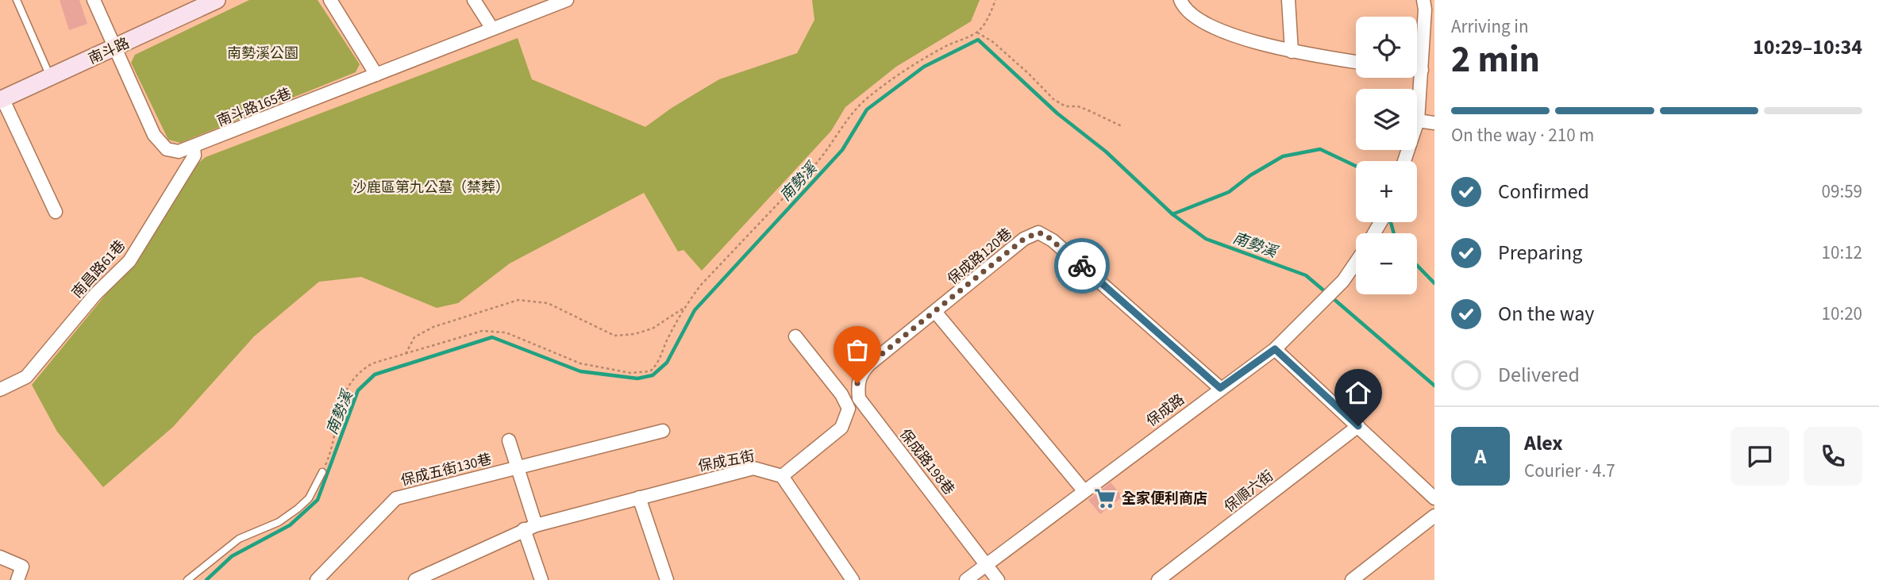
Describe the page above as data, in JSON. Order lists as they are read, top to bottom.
{
  "streets": {
    "street": [
      "南斗路",
      "南斗路165巷",
      "保成路120巷",
      "南昌路61巷",
      "保成路",
      "保成五街",
      "保成路198巷",
      "保成五街130巷",
      "保順六街"
    ]
  },
  "crossings": [
    ["南斗路", "南斗路165巷"],
    ["南斗路165巷", "南昌路61巷"],
    ["保成路120巷", "保成路"],
    ["保成路120巷", "保成路198巷"],
    ["保成路", "保成路198巷"]
  ],
  "water": ["南勢溪"],
  "parks": ["南勢溪公園", "沙鹿區第九公墓（禁葬）"],
  "places": {
    "supermarket": ["全家便利商店"]
  },
  "page": {
    "heading": ["2 min", "Arriving in", "10:29–10:34"],
    "panel": ["Alex", "Courier · 4.7"],
    "map_buttons": ["+", "−"],
    "bar": "On the way · 210 m",
    "list": [
      ["Confirmed", "09:59"],
      ["Preparing", "10:12"],
      ["On the way", "10:20"],
      "Delivered"
    ],
    "round": "A"
  }
}
